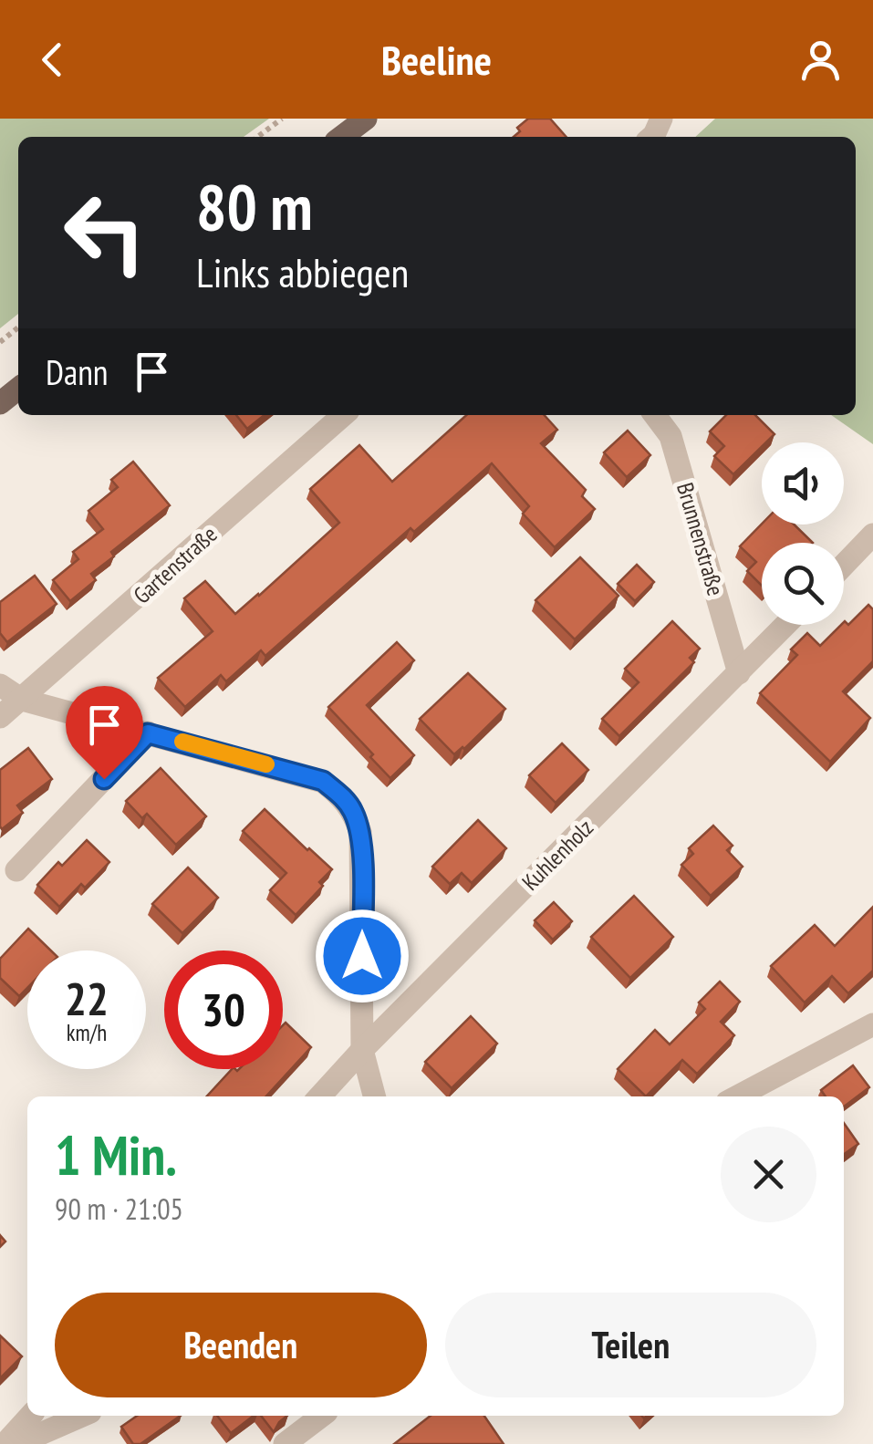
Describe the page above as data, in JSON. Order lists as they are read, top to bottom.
{
  "streets": {
    "street": ["Brunnenstraße", "Gartenstraße", "Kuhlenholz"]
  },
  "crossings": [
    ["Brunnenstraße", "Kuhlenholz"]
  ],
  "page": {
    "header": "Beeline",
    "turn": ["80 m", "Links abbiegen"],
    "then": "Dann",
    "speed": "22 km/h",
    "limit": "30",
    "heading": ["1 Min.", "90 m · 21:05"],
    "buttons": ["Beenden", "Teilen"]
  }
}
